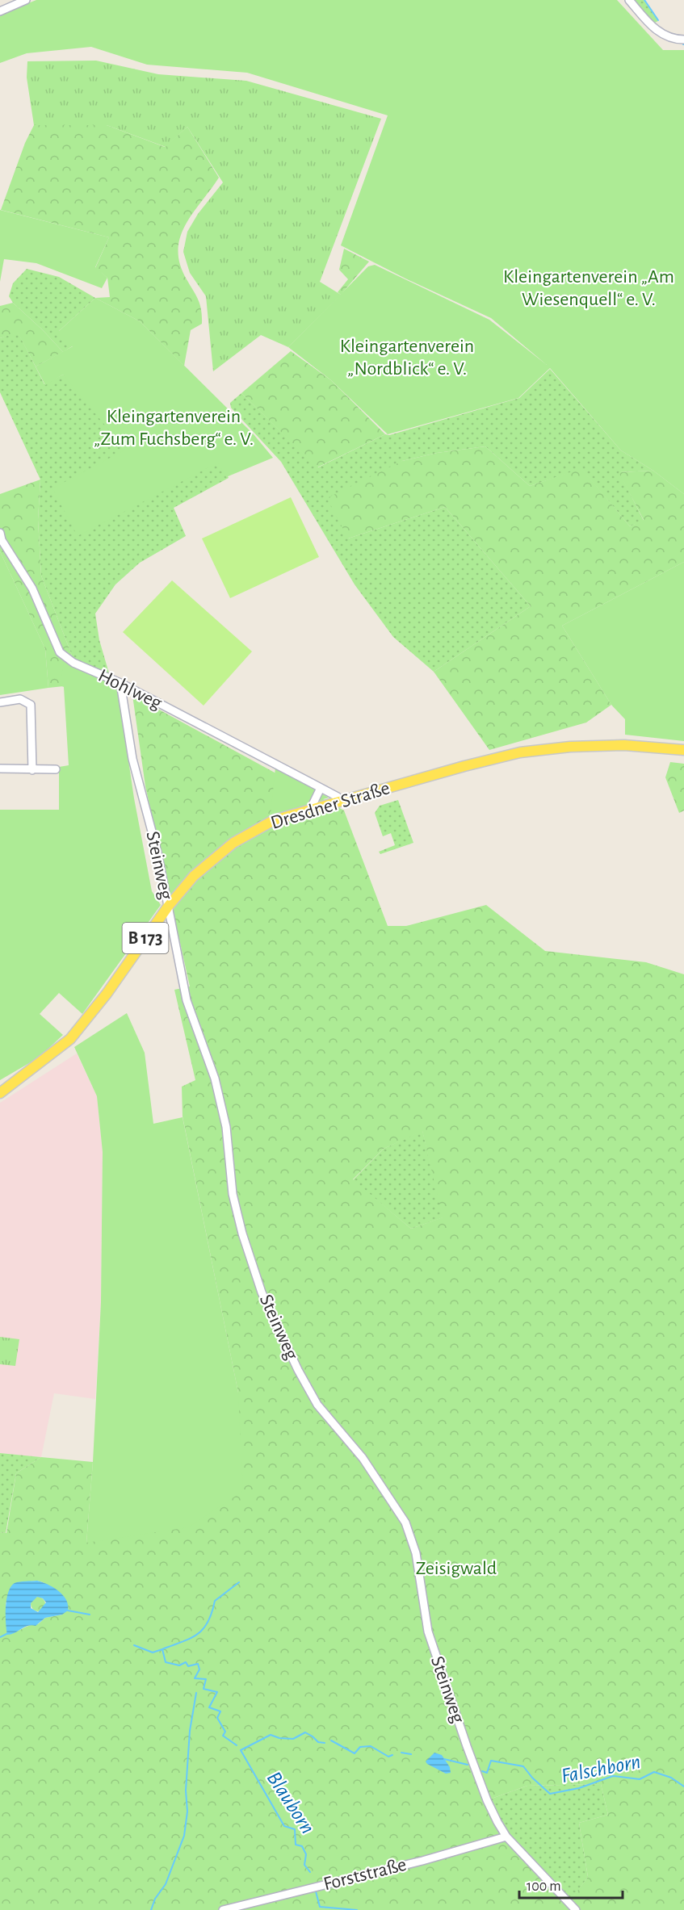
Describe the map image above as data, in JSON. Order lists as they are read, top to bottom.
{
  "streets": {
    "main road": ["Dresdner Straße", "B 173"],
    "street": ["Hohlweg", "Steinweg", "Forststraße"]
  },
  "crossings": [
    ["Hohlweg", "Dresdner Straße"],
    ["Hohlweg", "Steinweg"],
    ["Dresdner Straße", "Steinweg"],
    ["Steinweg", "Forststraße"]
  ],
  "water": ["Falschborn", "Blauborn"],
  "parks": [
    "Kleingartenverein „Am Wiesenquell“ e. V.",
    "Kleingartenverein „Nordblick“ e. V.",
    "Kleingartenverein „Zum Fuchsberg“ e. V.",
    "Zeisigwald"
  ],
  "scale_bar": "100 m"
}
